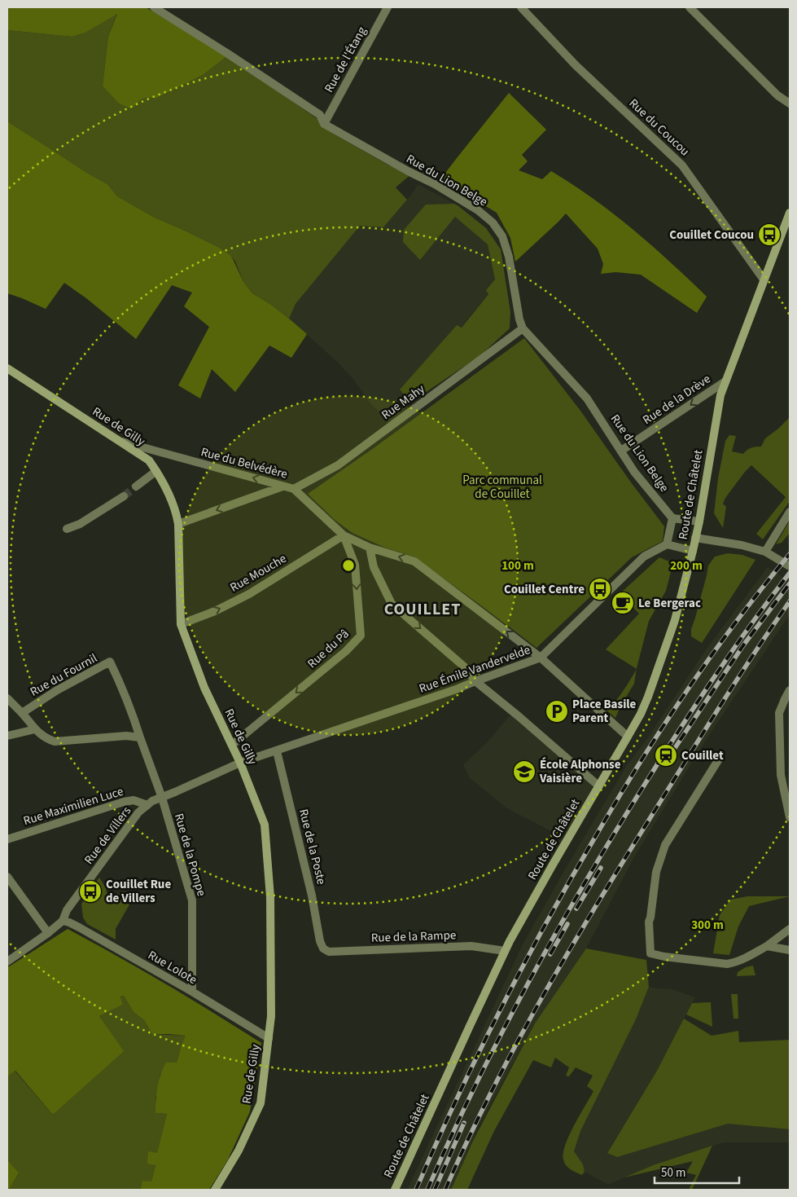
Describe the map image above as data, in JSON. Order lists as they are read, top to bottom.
{
  "streets": {
    "main road": ["Rue de Gilly", "Route de Châtelet"],
    "street": [
      "Rue de l'Étang",
      "Rue du Coucou",
      "Rue du Lion Belge",
      "Rue de la Drève",
      "Rue Mahy",
      "Rue du Belvédère",
      "Rue Mouche",
      "Rue du Pâ",
      "Rue Émile Vandervelde",
      "Rue du Fournil",
      "Rue Maximilien Luce",
      "Rue de Villers",
      "Rue de la Poste",
      "Rue de la Pompe",
      "Rue de la Rampe",
      "Rue Lolote"
    ]
  },
  "crossings": [
    ["Rue de l'Étang", "Rue du Lion Belge"],
    ["Rue du Coucou", "Route de Châtelet"],
    ["Rue du Lion Belge", "Rue de la Drève"],
    ["Rue du Lion Belge", "Rue Mahy"],
    ["Rue de la Drève", "Route de Châtelet"],
    ["Rue Mahy", "Rue du Belvédère"],
    ["Rue de Gilly", "Rue du Belvédère"],
    ["Rue de Gilly", "Rue Mouche"],
    ["Rue de Gilly", "Rue du Pâ"],
    ["Rue de Gilly", "Rue de Villers"],
    ["Rue de Gilly", "Rue Lolote"],
    ["Rue du Belvédère", "Rue Mouche"],
    ["Rue du Belvédère", "Rue du Pâ"],
    ["Rue du Belvédère", "Rue Émile Vandervelde"],
    ["Route de Châtelet", "Rue de la Rampe"],
    ["Rue Mouche", "Rue du Pâ"],
    ["Rue Émile Vandervelde", "Rue de Villers"],
    ["Rue Émile Vandervelde", "Rue de la Poste"],
    ["Rue du Fournil", "Rue de la Pompe"],
    ["Rue Maximilien Luce", "Rue de Villers"],
    ["Rue de Villers", "Rue de la Poste"],
    ["Rue de Villers", "Rue de la Pompe"],
    ["Rue de Villers", "Rue Lolote"],
    ["Rue de la Poste", "Rue de la Rampe"],
    ["Rue de la Pompe", "Rue Lolote"]
  ],
  "one_way": [
    "Rue de la Drève",
    "Rue du Belvédère",
    "Rue Mouche",
    "Rue du Pâ"
  ],
  "districts": ["COUILLET"],
  "parks": ["Parc communal de Couillet"],
  "places": {
    "bus stop": ["Couillet Coucou", "Couillet Centre", "Couillet Rue de Villers"],
    "cafe": ["Le Bergerac"],
    "parking": ["Place Basile Parent"],
    "station": ["Couillet"],
    "school or university": ["École Alphonse Vaisière"]
  },
  "scale_bar": "50 m",
  "rings": ["100 m", "200 m", "300 m"]
}
